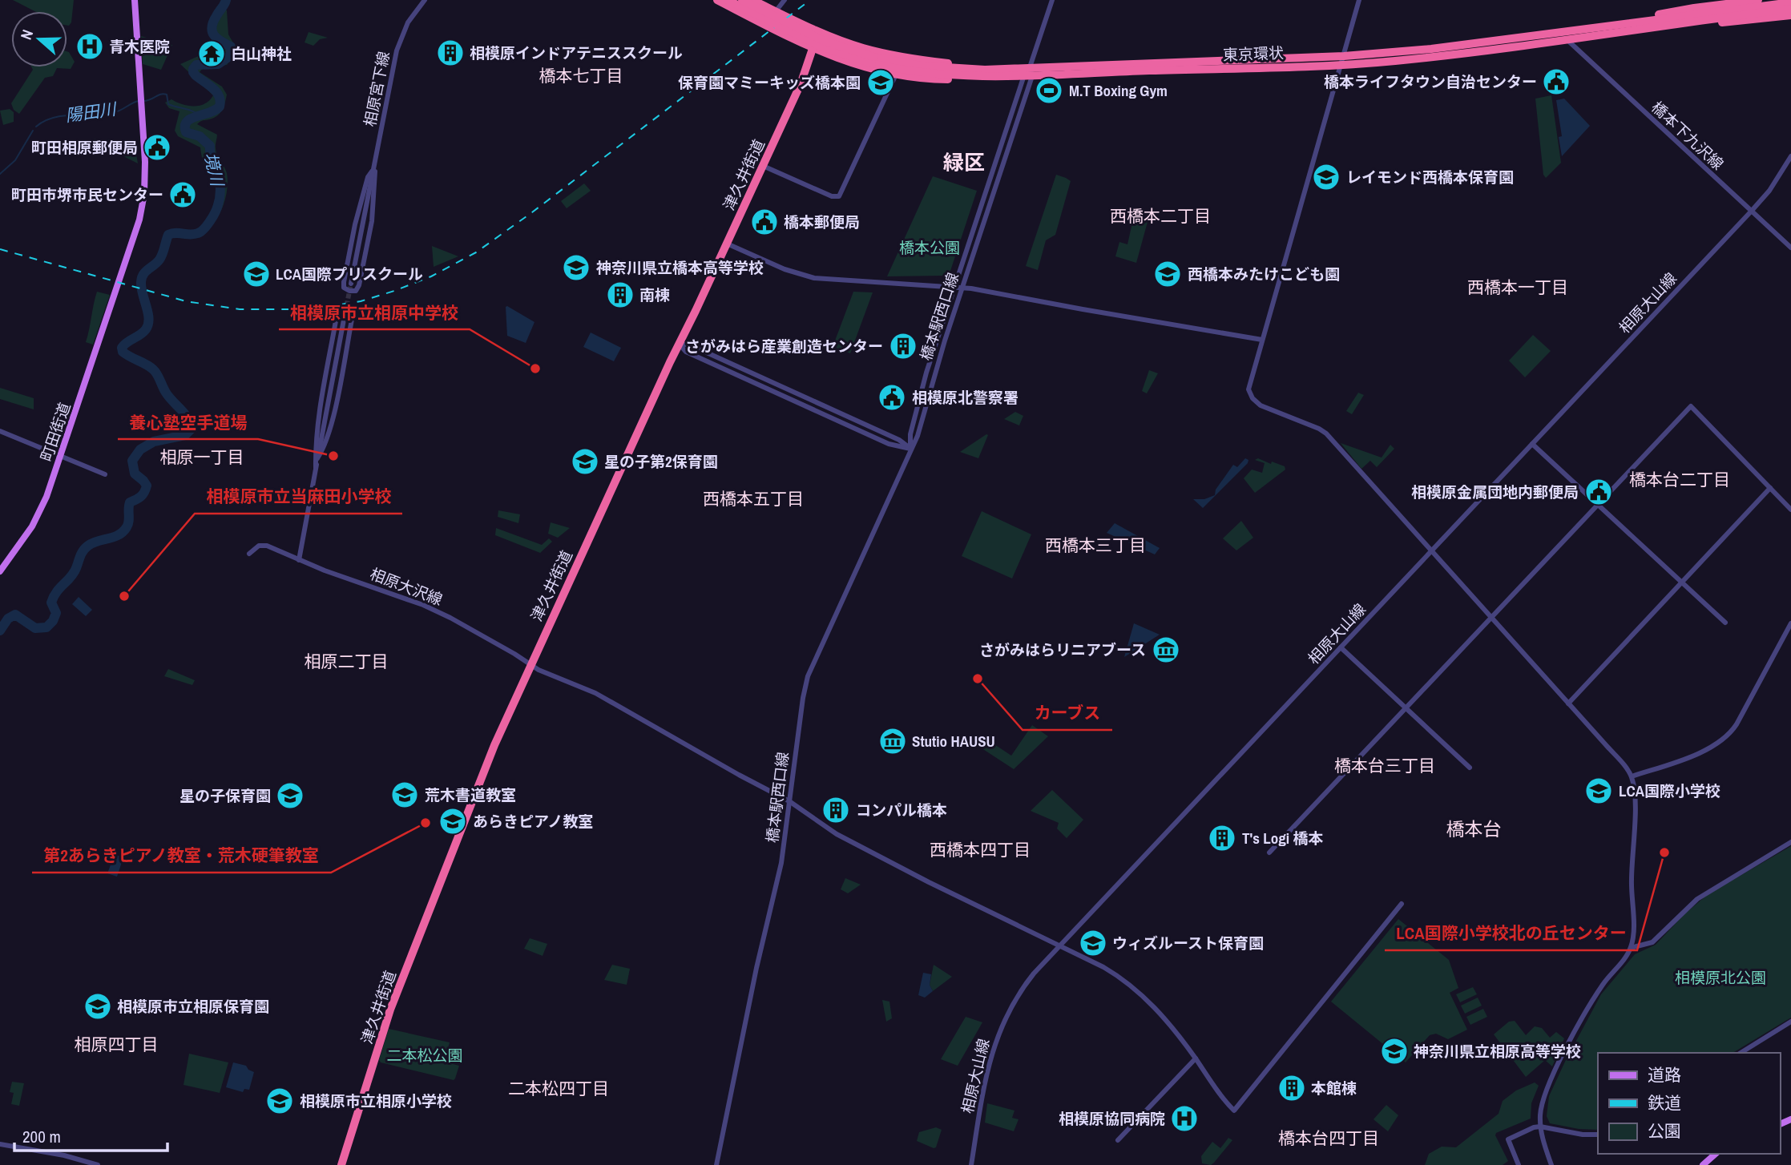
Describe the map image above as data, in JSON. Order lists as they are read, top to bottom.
{
  "streets": {
    "highway": ["東京環状", "津久井街道"],
    "main road": ["町田街道"],
    "street": [
      "相原宮下線",
      "橋本下九沢線",
      "相原大山線",
      "橋本駅西口線",
      "相原大沢線"
    ]
  },
  "crossings": [
    ["東京環状", "橋本下九沢線"],
    ["東京環状", "橋本駅西口線"],
    ["橋本下九沢線", "相原大山線"],
    ["津久井街道", "相原大沢線"],
    ["相原大山線", "相原大沢線"],
    ["橋本駅西口線", "相原大沢線"]
  ],
  "districts": [
    "橋本七丁目",
    "緑区",
    "西橋本二丁目",
    "西橋本一丁目",
    "相原一丁目",
    "橋本台二丁目",
    "西橋本五丁目",
    "西橋本三丁目",
    "相原二丁目",
    "橋本台三丁目",
    "橋本台",
    "西橋本四丁目",
    "相原四丁目",
    "二本松四丁目",
    "橋本台四丁目"
  ],
  "water": ["陽田川", "境川"],
  "parks": ["橋本公園", "相模原北公園", "二本松公園"],
  "places": {
    "hospital": ["青木医院", "相模原協同病院"],
    "building": [
      "相模原インドアテニススクール",
      "南棟",
      "さがみはら産業創造センター",
      "コンパル橋本",
      "T's Logi 橋本",
      "本館棟"
    ],
    "temple": ["白山神社"],
    "public building": [
      "橋本ライフタウン自治センター",
      "町田相原郵便局",
      "町田市堺市民センター",
      "橋本郵便局",
      "相模原北警察署",
      "相模原金属団地内郵便局"
    ],
    "school or university": [
      "保育園マミーキッズ橋本園",
      "レイモンド西橋本保育園",
      "神奈川県立橋本高等学校",
      "LCA国際プリスクール",
      "西橋本みたけこども園",
      "星の子第2保育園",
      "LCA国際小学校",
      "荒木書道教室",
      "星の子保育園",
      "あらきピアノ教室",
      "ウィズルースト保育園",
      "相模原市立相原保育園",
      "神奈川県立相原高等学校",
      "相模原市立相原小学校"
    ],
    "sports": ["M.T Boxing Gym"],
    "other": [
      "相模原市立相原中学校",
      "養心塾空手道場",
      "相模原市立当麻田小学校",
      "カーブス",
      "第2あらきピアノ教室・荒木硬筆教室",
      "LCA国際小学校北の丘センター"
    ],
    "museum": ["さがみはらリニアブース", "Stutio HAUSU"]
  },
  "legend": ["道路", "鉄道", "公園"],
  "scale_bar": "200 m",
  "north": "left"
}
